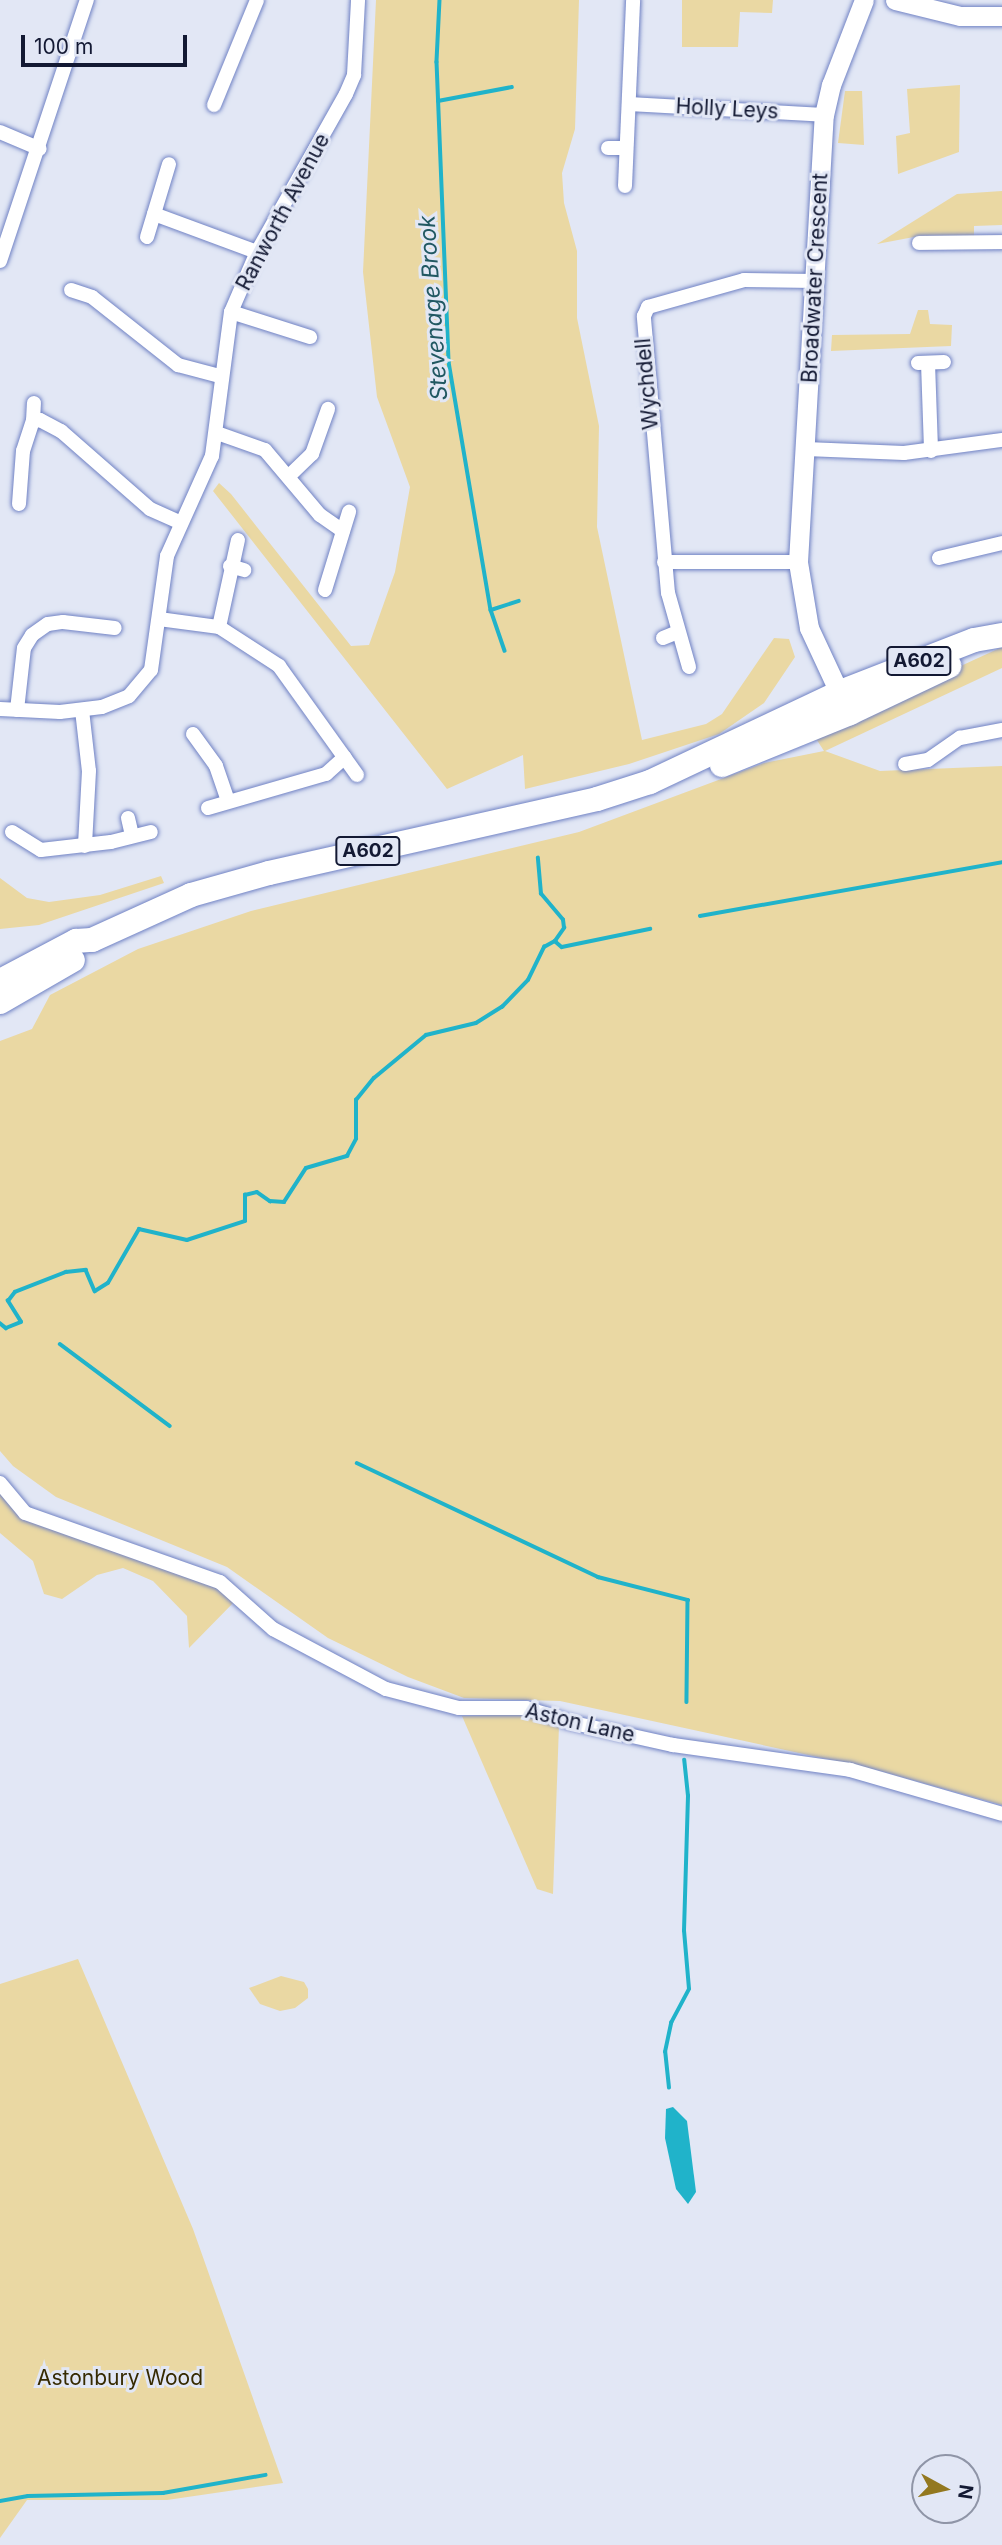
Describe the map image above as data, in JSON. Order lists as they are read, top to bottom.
{
  "streets": {
    "highway": ["A602"],
    "street": [
      "Holly Leys",
      "Ranworth Avenue",
      "Broadwater Crescent",
      "Wychdell",
      "Aston Lane"
    ]
  },
  "crossings": [
    ["Holly Leys", "Broadwater Crescent"],
    ["Broadwater Crescent", "Wychdell"],
    ["Broadwater Crescent", "A602"]
  ],
  "water": ["Stevenage Brook"],
  "parks": ["Astonbury Wood"],
  "scale_bar": "100 m",
  "north": "right"
}
